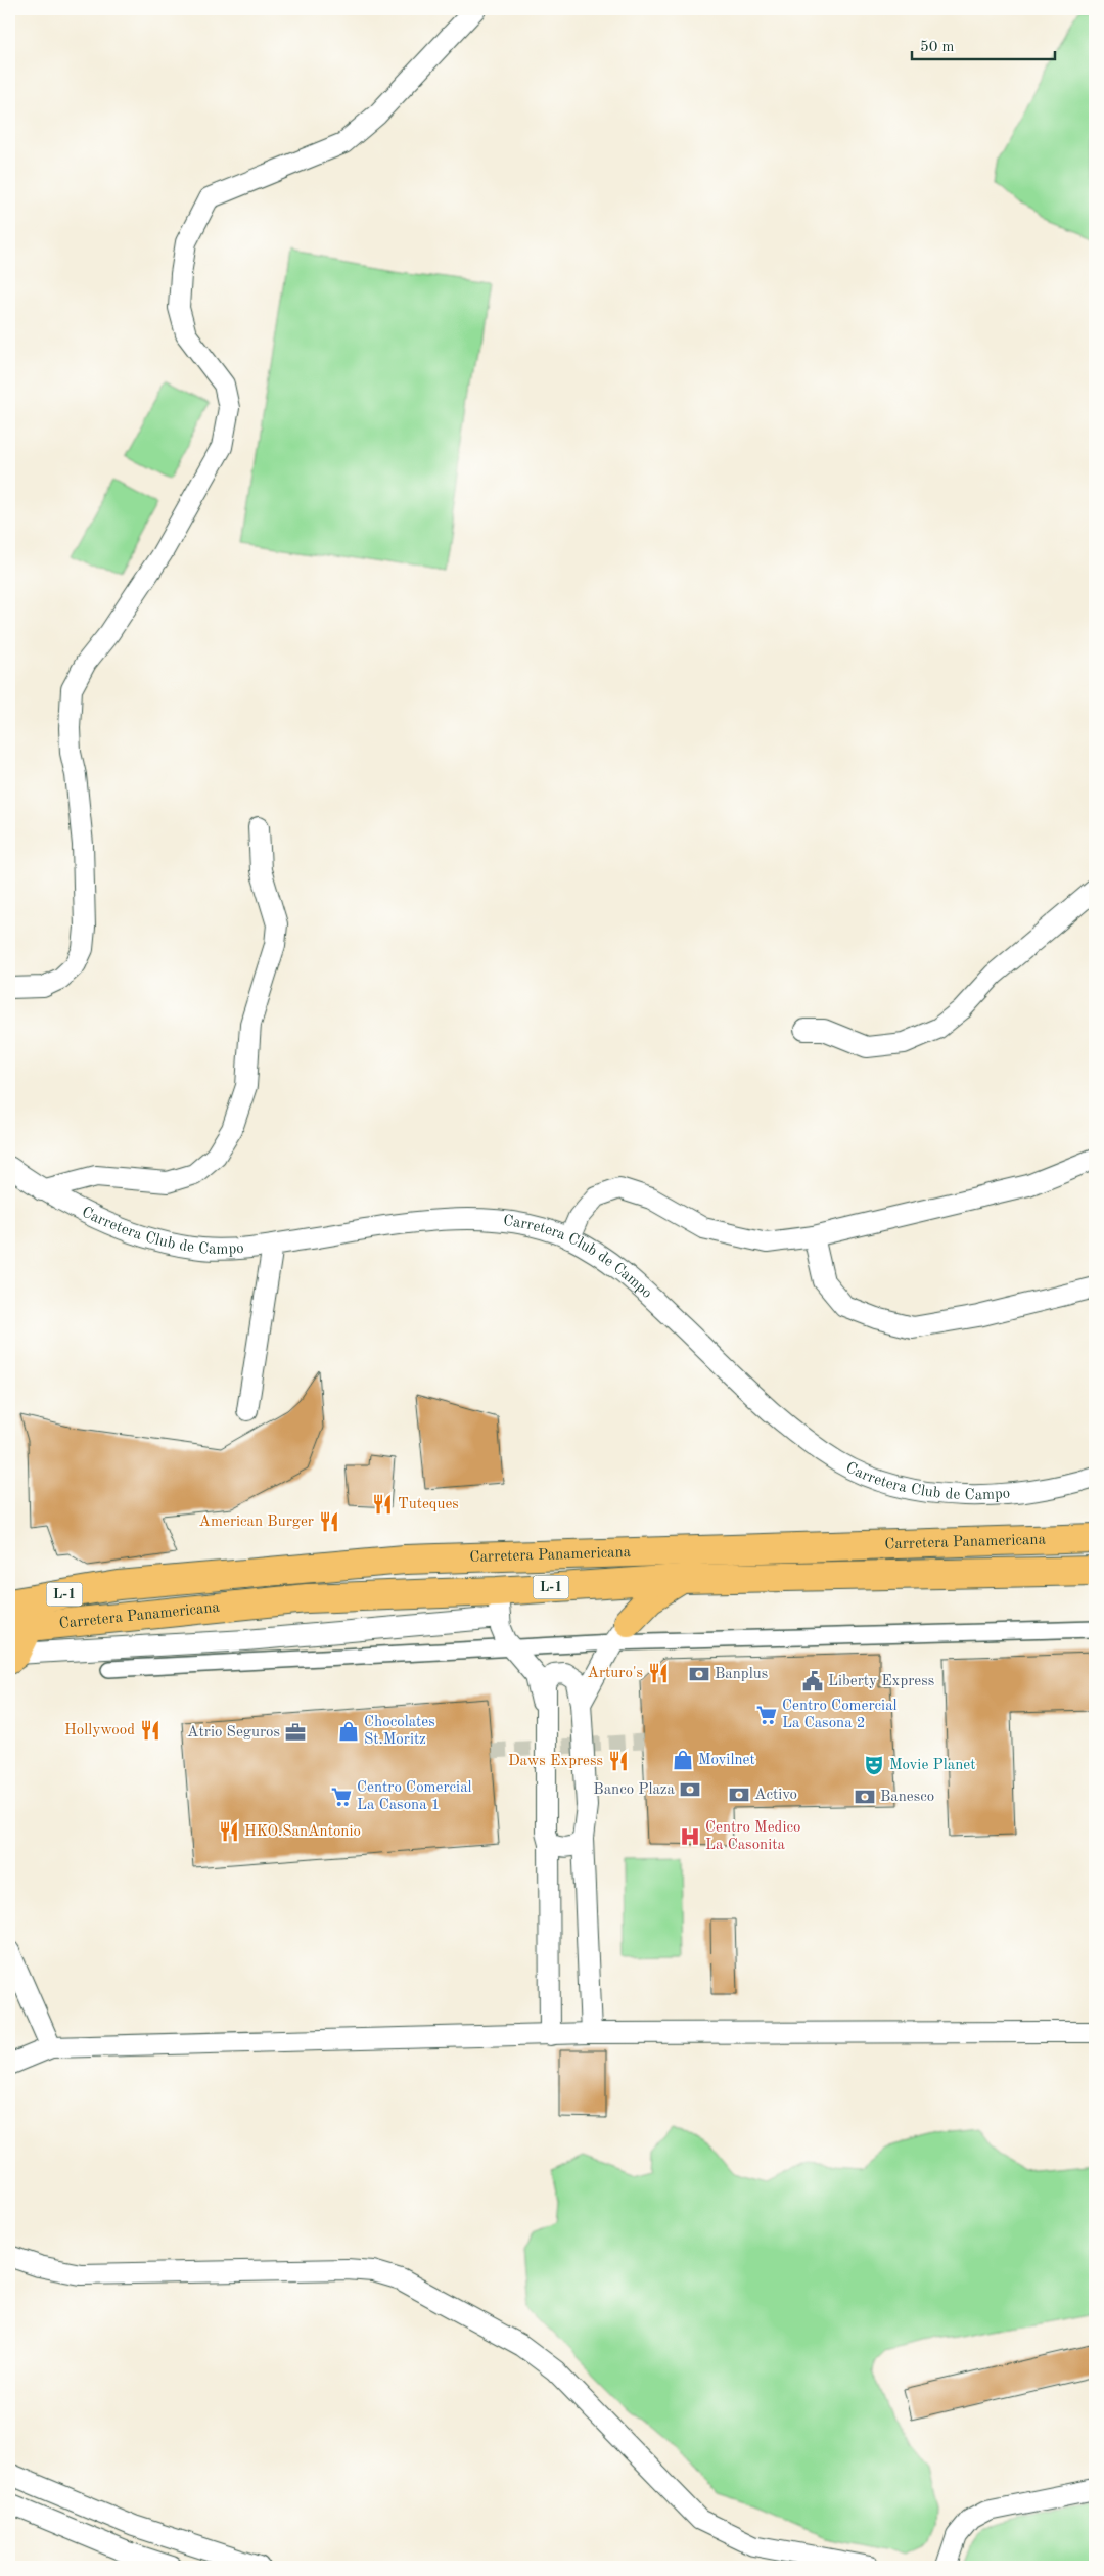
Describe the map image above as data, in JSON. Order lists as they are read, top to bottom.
{
  "streets": {
    "main road": ["Carretera Panamericana", "L-1"],
    "street": ["Carretera Club de Campo"]
  },
  "places": {
    "restaurant": [
      "Tuteques",
      "American Burger",
      "Arturo's",
      "Hollywood",
      "Daws Express",
      "HKO.SanAntonio"
    ],
    "bank": [
      "Banplus",
      "Banco Plaza",
      "Activo",
      "Banesco"
    ],
    "public building": ["Liberty Express"],
    "supermarket": ["Centro Comercial La Casona 2", "Centro Comercial La Casona 1"],
    "shop": ["Chocolates St.Moritz", "Movilnet"],
    "office": ["Atrio Seguros"],
    "theatre": ["Movie Planet"],
    "hospital": ["Centro Medico La Casonita"]
  },
  "scale_bar": "50 m"
}
